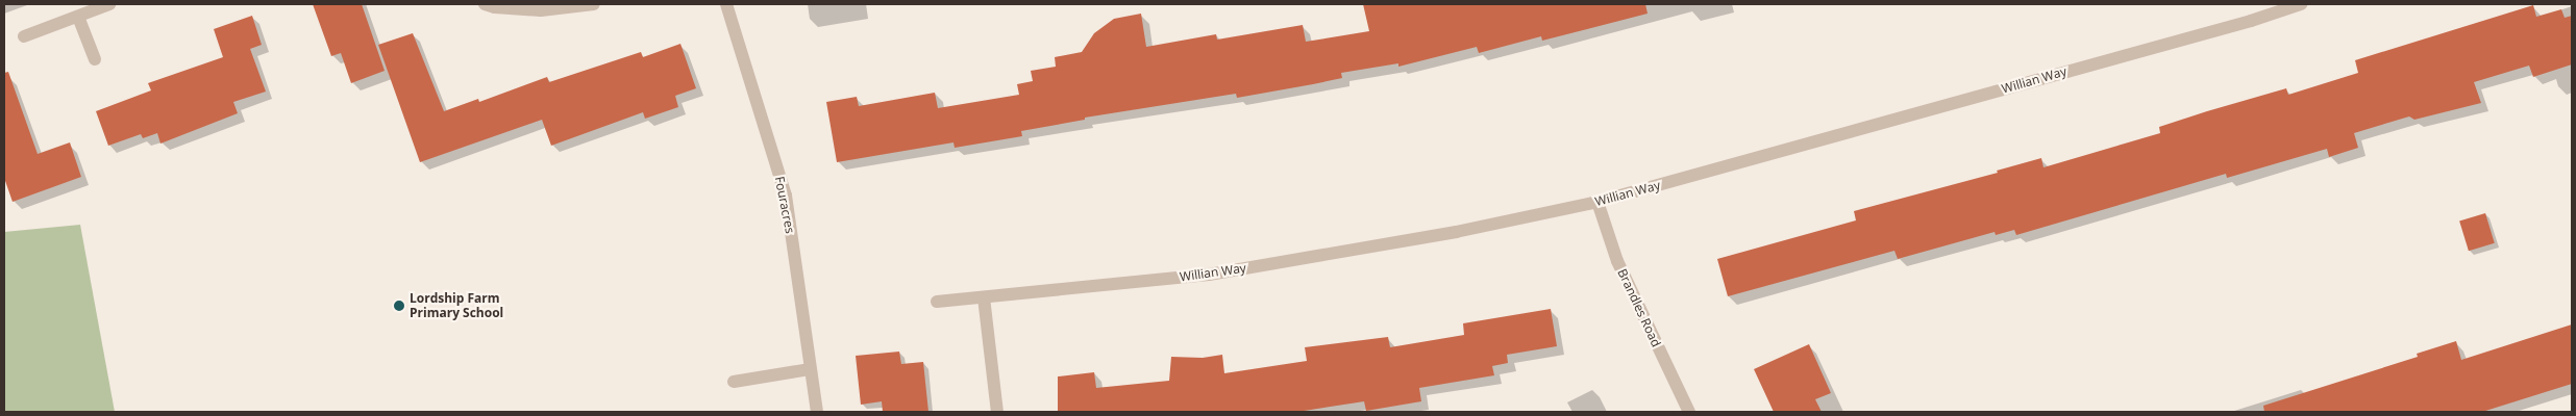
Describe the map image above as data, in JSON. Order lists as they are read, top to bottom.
{
  "streets": {
    "street": ["Willian Way", "Fouracres", "Brandles Road"]
  },
  "crossings": [
    ["Willian Way", "Brandles Road"]
  ],
  "places": ["Lordship Farm Primary School"]
}
